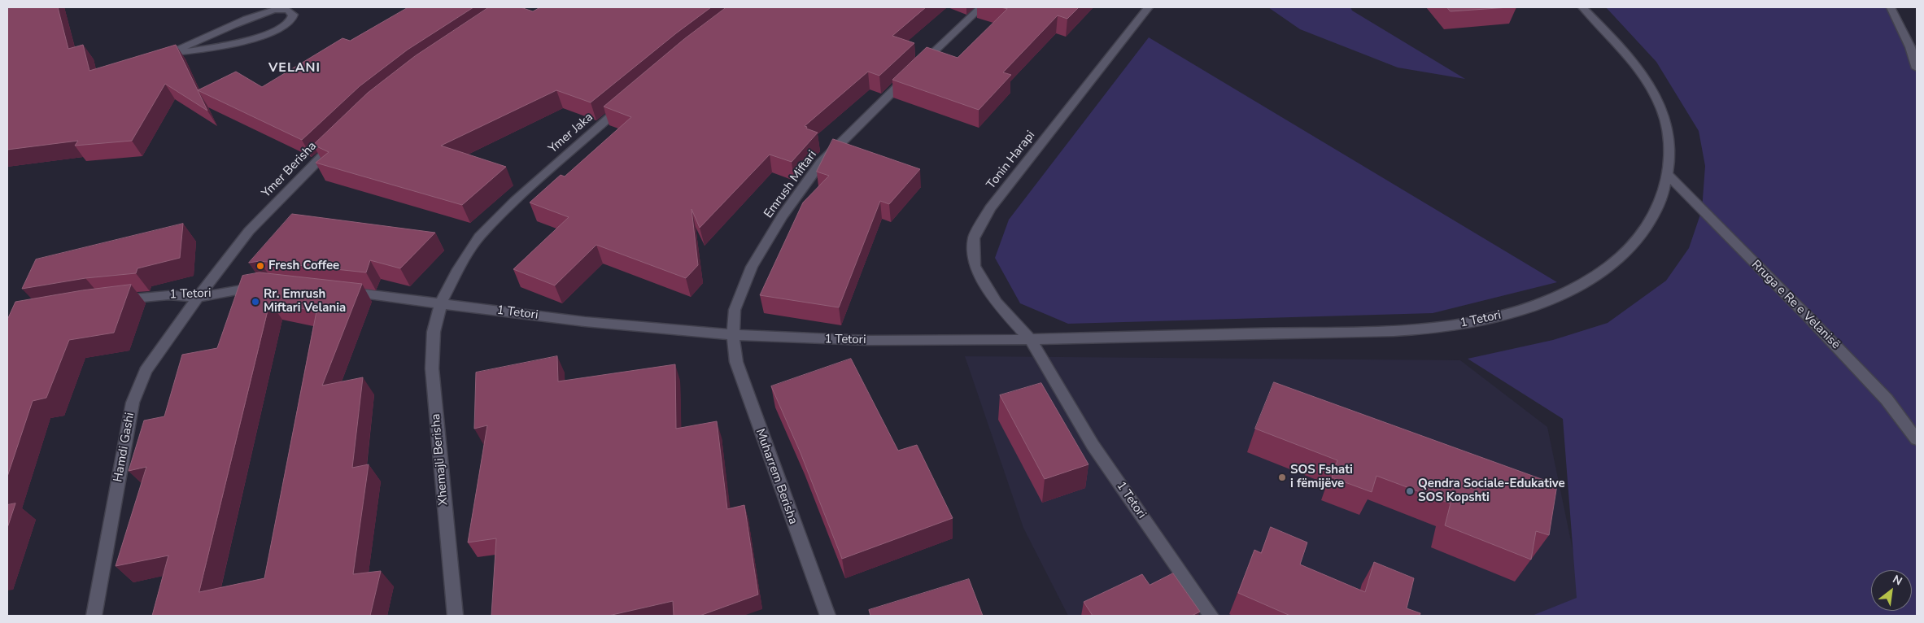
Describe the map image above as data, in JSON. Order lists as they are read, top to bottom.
{
  "streets": {
    "street": [
      "Ymer Jaka",
      "Tonin Harapi",
      "Ymer Berisha",
      "Emrush Miftari",
      "1 Tetori",
      "Rruga e Re e Velanisë",
      "Hamdi Gashi",
      "Xhemajli Berisha",
      "Muharrem Berisha"
    ]
  },
  "crossings": [
    ["Ymer Jaka", "1 Tetori"],
    ["Ymer Jaka", "Xhemajli Berisha"],
    ["Tonin Harapi", "1 Tetori"],
    ["Ymer Berisha", "1 Tetori"],
    ["Ymer Berisha", "Hamdi Gashi"],
    ["Emrush Miftari", "1 Tetori"],
    ["Emrush Miftari", "Muharrem Berisha"],
    ["1 Tetori", "Rruga e Re e Velanisë"],
    ["1 Tetori", "Hamdi Gashi"],
    ["1 Tetori", "Xhemajli Berisha"],
    ["1 Tetori", "Muharrem Berisha"]
  ],
  "districts": ["VELANI"],
  "places": [
    "Fresh Coffee",
    "Rr. Emrush Miftari Velania",
    "SOS Fshati i fëmijëve",
    "Qendra Sociale-Edukative SOS Kopshti"
  ],
  "north": "top right"
}
